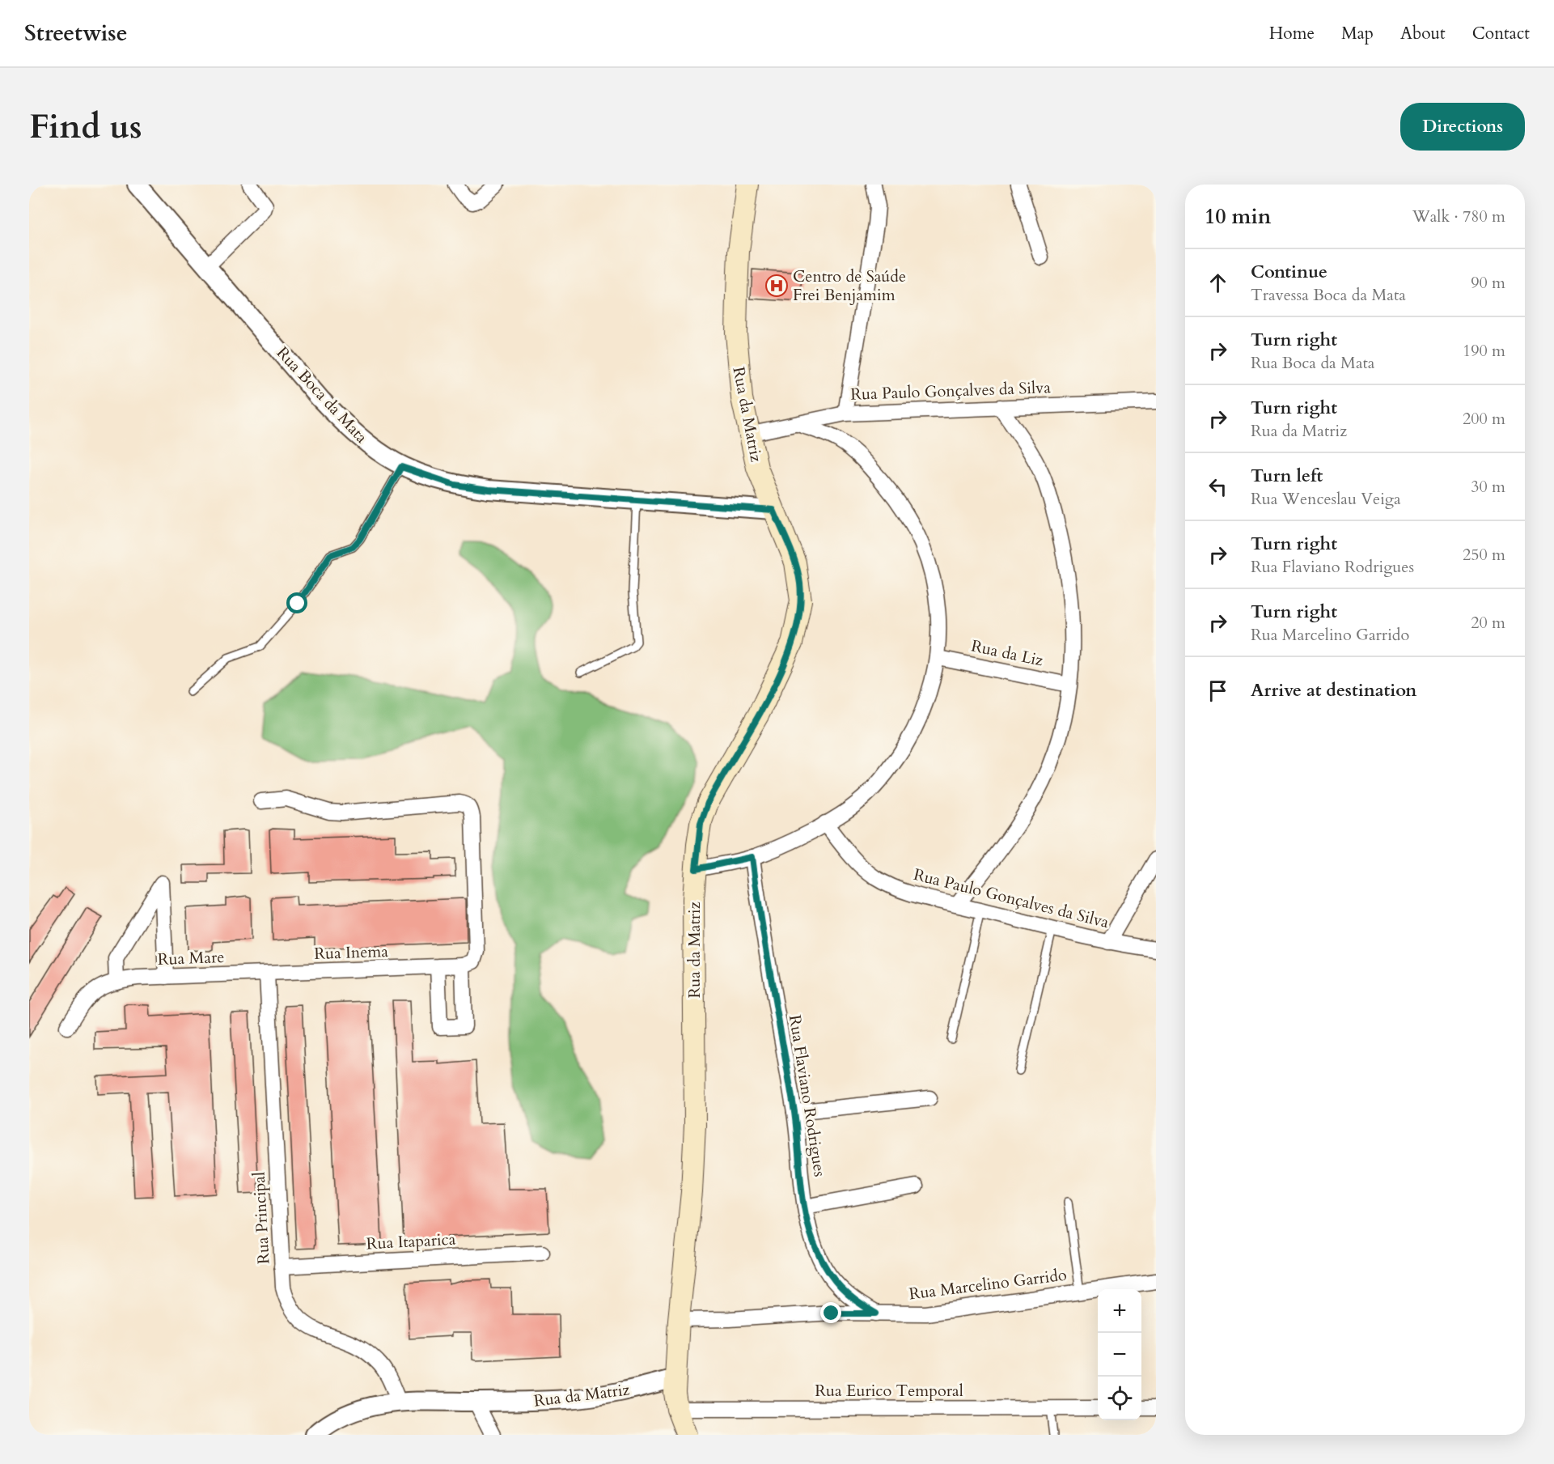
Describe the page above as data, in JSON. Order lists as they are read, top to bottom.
{
  "streets": {
    "main road": ["Rua da Matriz"],
    "street": [
      "Rua Paulo Gonçalves da Silva",
      "Rua Boca da Mata",
      "Rua da Liz",
      "Rua Inema",
      "Rua Mare",
      "Rua Flaviano Rodrigues",
      "Rua Principal",
      "Rua Itaparica",
      "Rua Marcelino Garrido",
      "Rua Eurico Temporal"
    ]
  },
  "crossings": [
    ["Rua Paulo Gonçalves da Silva", "Rua da Matriz"],
    ["Rua Boca da Mata", "Rua da Matriz"],
    ["Rua da Matriz", "Rua Principal"],
    ["Rua da Matriz", "Rua Marcelino Garrido"],
    ["Rua Inema", "Rua Mare"],
    ["Rua Inema", "Rua Principal"],
    ["Rua Mare", "Rua Principal"],
    ["Rua Flaviano Rodrigues", "Rua Marcelino Garrido"],
    ["Rua Principal", "Rua Itaparica"]
  ],
  "places": {
    "hospital": ["Centro de Saúde Frei Benjamim"]
  },
  "page": {
    "header": "Streetwise",
    "nav": [
      "Home",
      "Map",
      "About",
      "Contact"
    ],
    "buttons": "Directions",
    "title": "Find us",
    "heading": ["10 min", "Walk · 780 m"],
    "list": [
      ["Continue", "Travessa Boca da Mata", "90 m"],
      ["Turn right", "Rua Boca da Mata", "190 m"],
      ["Turn right", "Rua da Matriz", "200 m"],
      ["Turn left", "Rua Wenceslau Veiga", "30 m"],
      ["Turn right", "Rua Flaviano Rodrigues", "250 m"],
      ["Turn right", "Rua Marcelino Garrido", "20 m"],
      "Arrive at destination"
    ],
    "map_buttons": ["+", "−"]
  }
}
